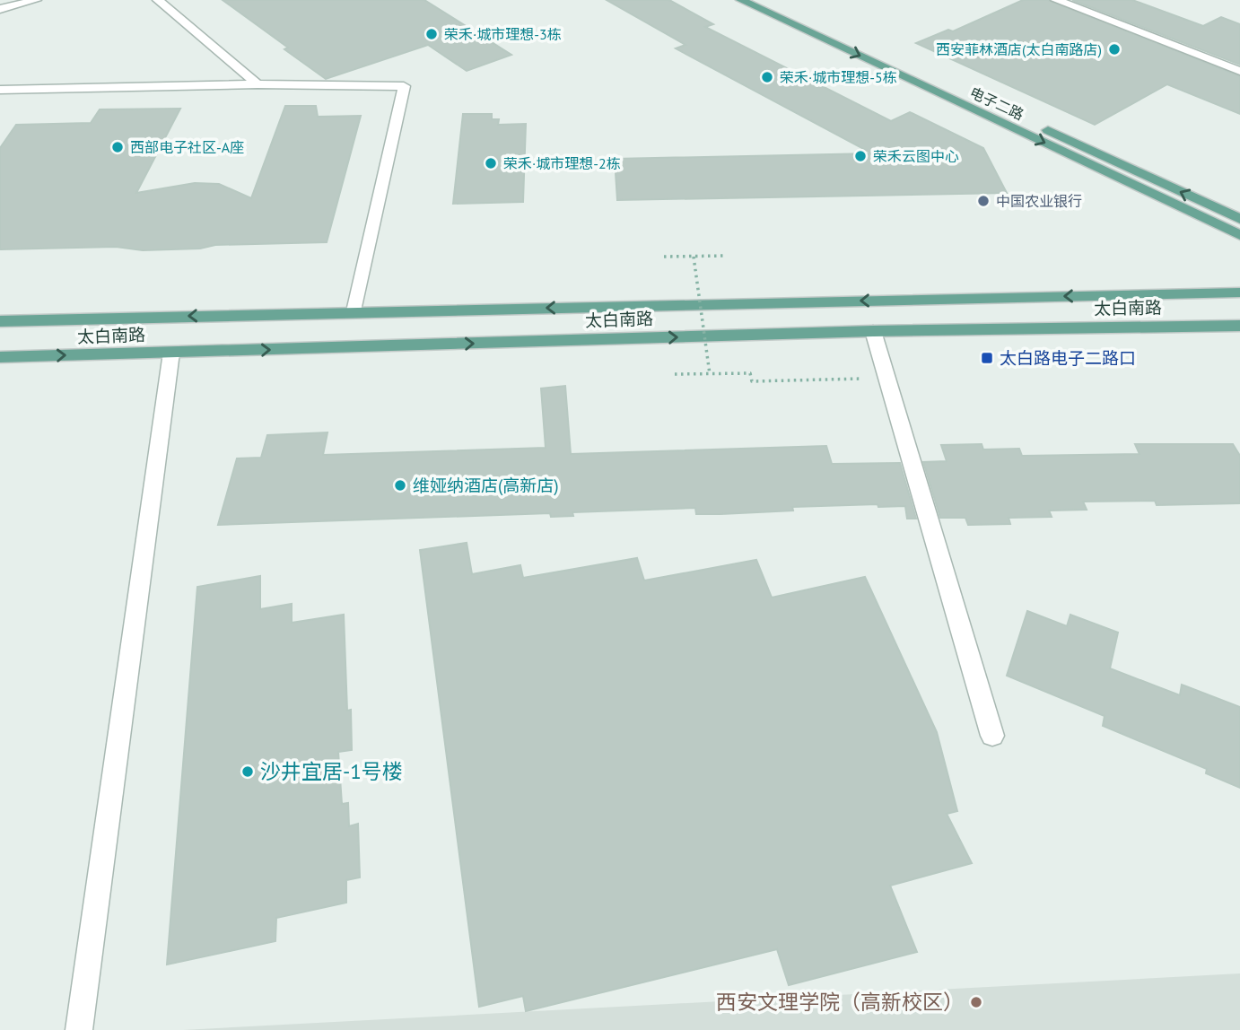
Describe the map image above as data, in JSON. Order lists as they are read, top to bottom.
{
  "streets": {
    "main road": ["电子二路", "太白南路"]
  },
  "places": {
    "other": [
      "荣禾·城市理想-3栋",
      "西安菲林酒店(太白南路店)",
      "荣禾·城市理想-5栋",
      "西部电子社区-A座",
      "荣禾云图中心",
      "荣禾·城市理想-2栋",
      "中国农业银行",
      "维娅纳酒店(高新店)",
      "沙井宜居-1号楼",
      "西安文理学院（高新校区）"
    ],
    "transit": ["太白路电子二路口"]
  }
}
